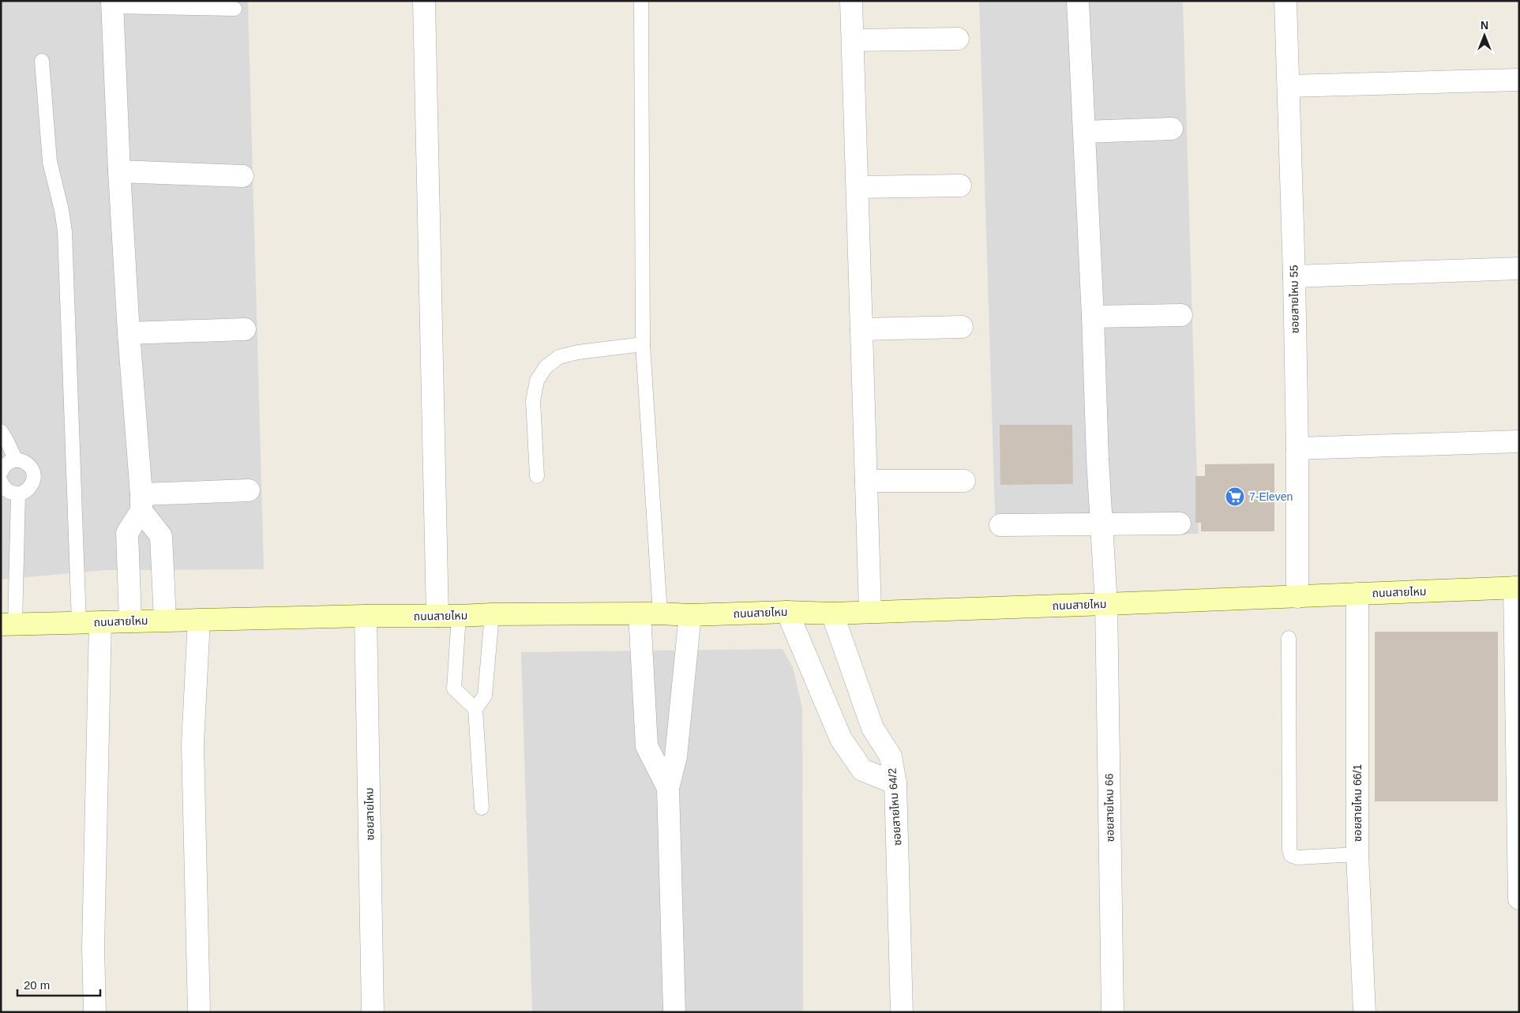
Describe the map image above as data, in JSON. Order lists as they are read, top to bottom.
{
  "streets": {
    "main road": ["ถนนสายไหม"],
    "street": [
      "ซอยสายไหม 55",
      "ซอยสายไหม 66/1",
      "ซอยสายไหม 64/2",
      "ซอยสายไหม 66",
      "ซอยสายไหม"
    ]
  },
  "crossings": [
    ["ซอยสายไหม 55", "ถนนสายไหม"],
    ["ถนนสายไหม", "ซอยสายไหม 66/1"],
    ["ถนนสายไหม", "ซอยสายไหม 64/2"],
    ["ถนนสายไหม", "ซอยสายไหม 66"],
    ["ถนนสายไหม", "ซอยสายไหม"]
  ],
  "places": {
    "supermarket": ["7-Eleven"]
  },
  "scale_bar": "20 m",
  "north": "top"
}
